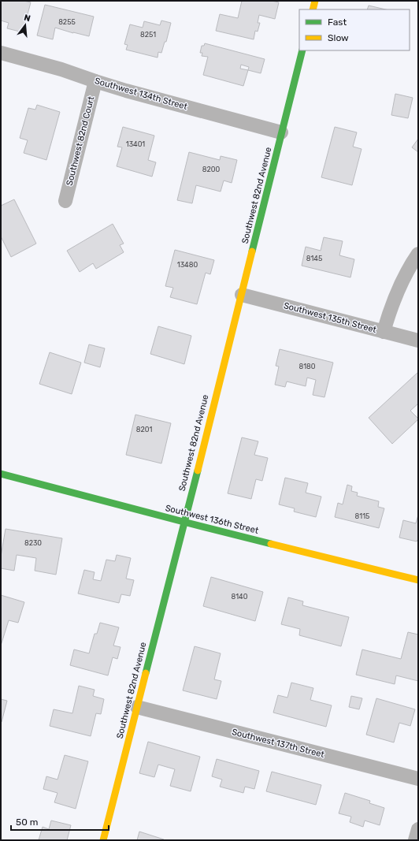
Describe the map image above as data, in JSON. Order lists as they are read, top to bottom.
{
  "streets": {
    "street": [
      "Southwest 134th Street",
      "Southwest 82nd Court",
      "Southwest 82nd Avenue",
      "Southwest 135th Street",
      "Southwest 136th Street",
      "Southwest 137th Street"
    ]
  },
  "crossings": [
    ["Southwest 134th Street", "Southwest 82nd Court"],
    ["Southwest 134th Street", "Southwest 82nd Avenue"],
    ["Southwest 82nd Avenue", "Southwest 135th Street"],
    ["Southwest 82nd Avenue", "Southwest 136th Street"],
    ["Southwest 82nd Avenue", "Southwest 137th Street"]
  ],
  "house_numbers": [
    "8255",
    "8251",
    "13401",
    "8200",
    "8145",
    "13480",
    "8180",
    "8201",
    "8115",
    "8230",
    "8140"
  ],
  "legend": ["Fast", "Slow"],
  "scale_bar": "50 m",
  "north": "top"
}
